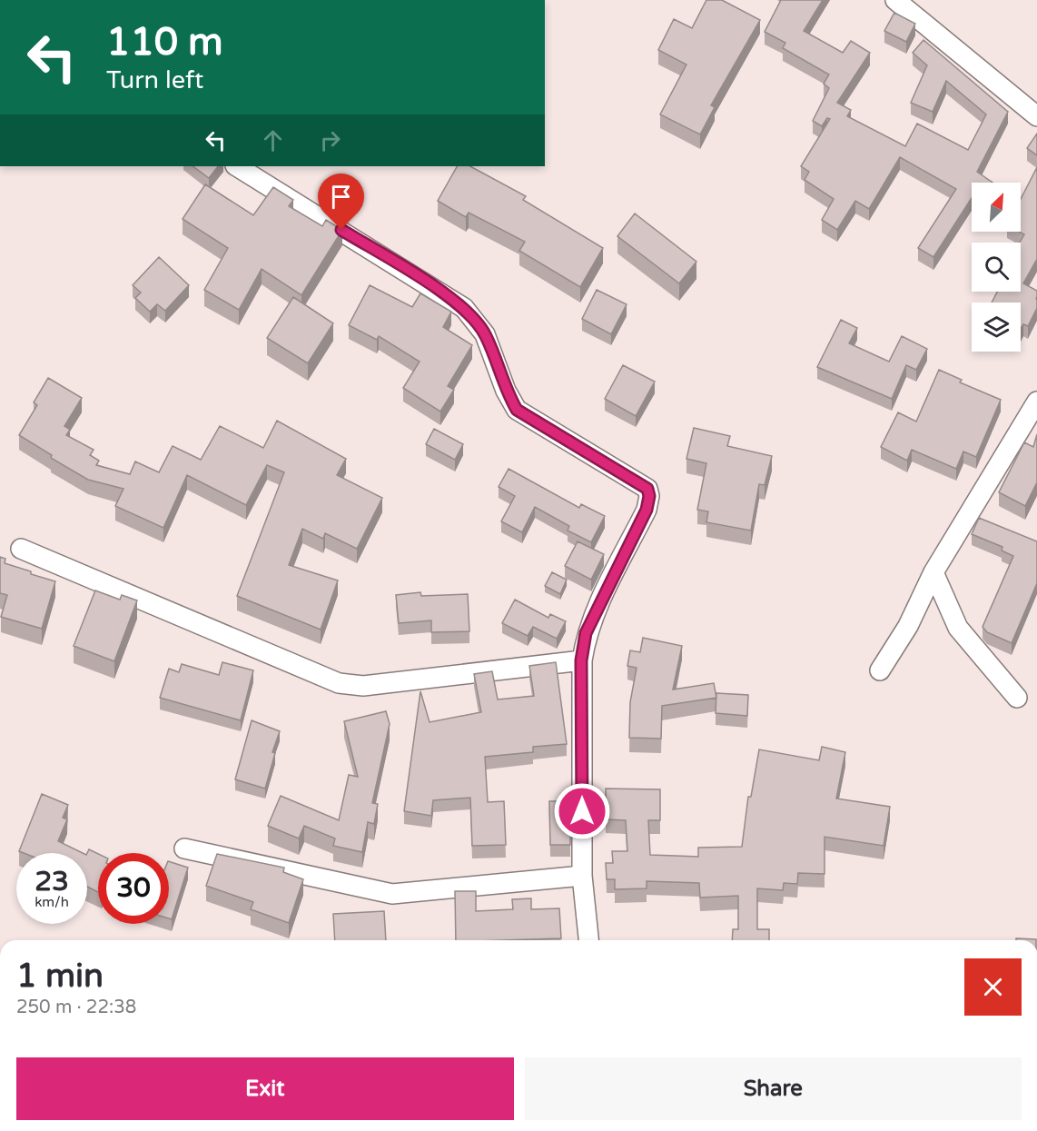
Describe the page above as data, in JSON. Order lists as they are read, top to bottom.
{
  "north": "top right",
  "page": {
    "turn": ["110 m", "Turn left"],
    "speed": "23 km/h",
    "limit": "30",
    "heading": ["1 min", "250 m · 22:38"],
    "buttons": ["Exit", "Share"]
  }
}
